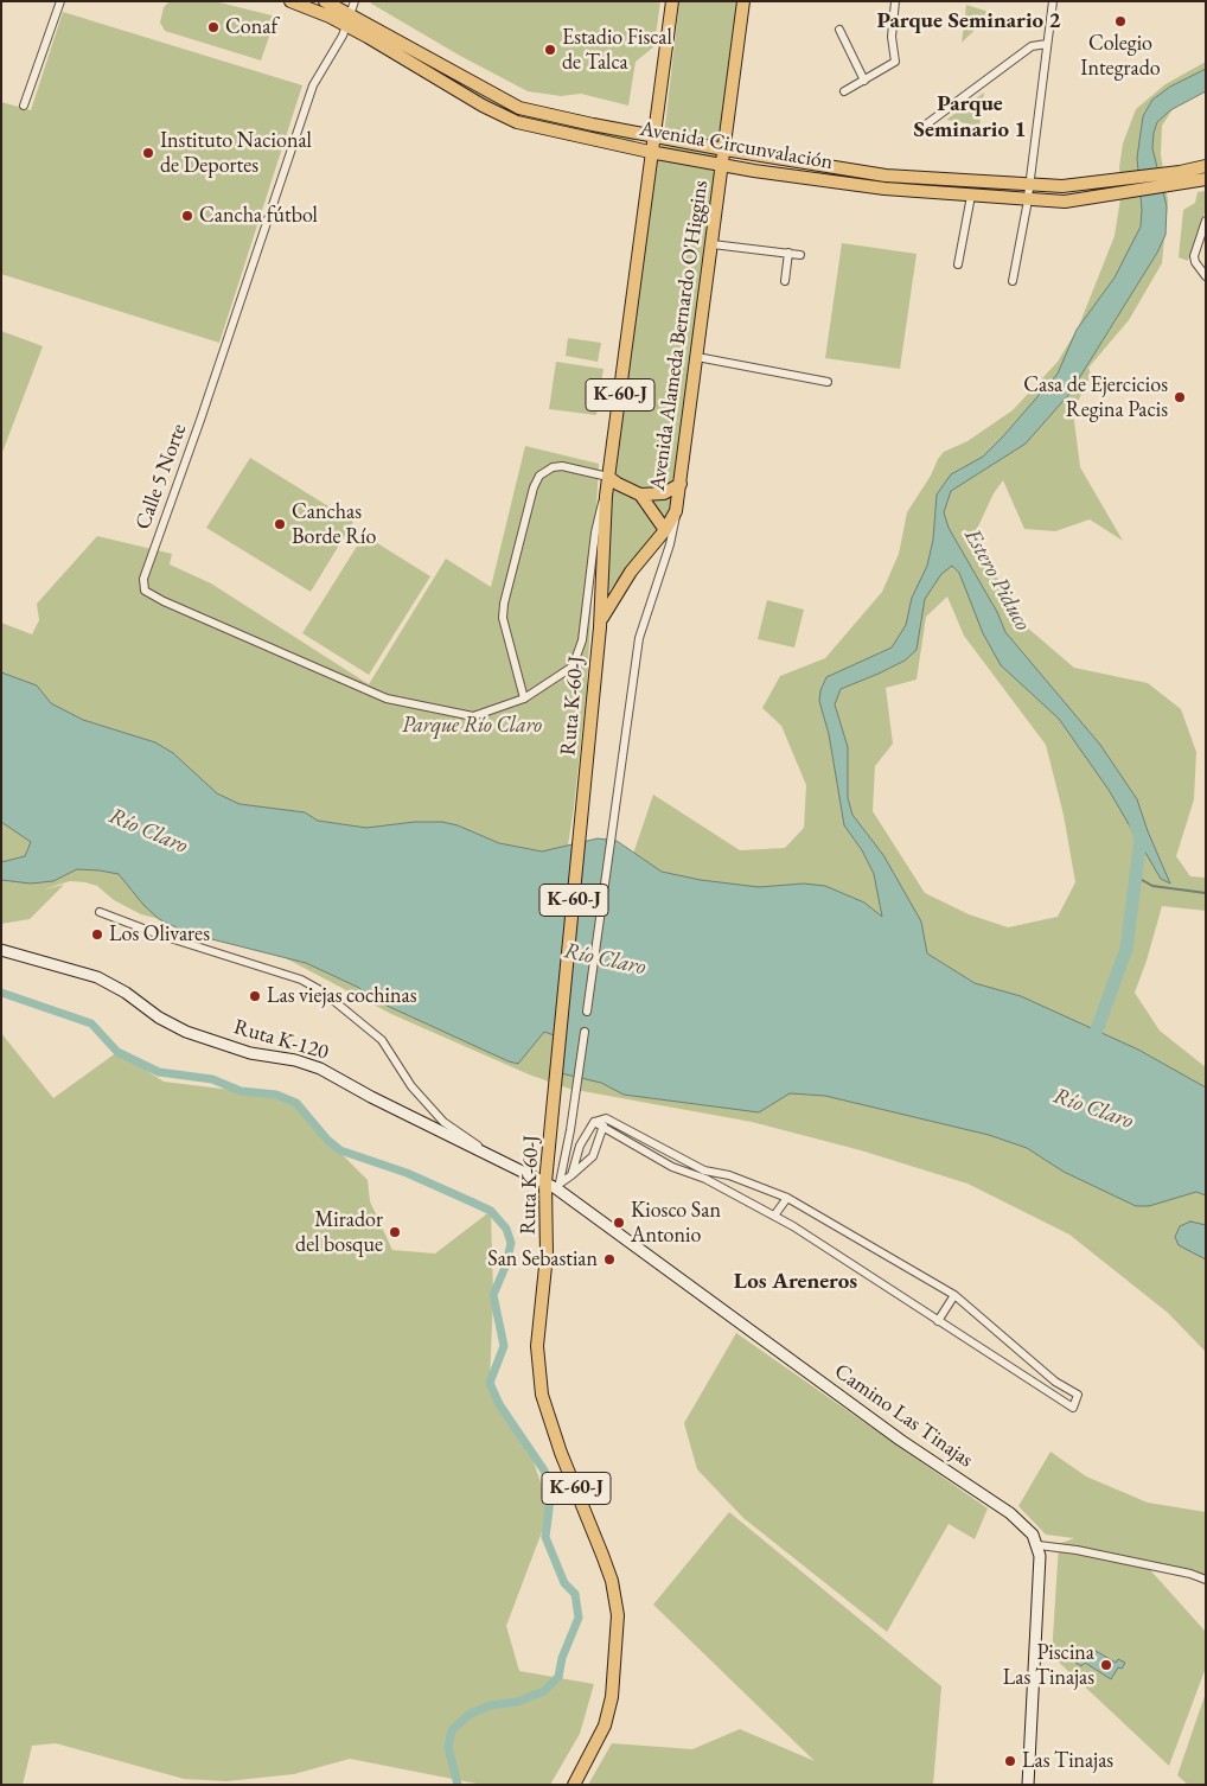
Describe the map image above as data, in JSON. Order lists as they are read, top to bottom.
{
  "streets": {
    "main road": [
      "Avenida Circunvalación",
      "Avenida Alameda Bernardo O'Higgins",
      "K-60-J",
      "Ruta K-60-J"
    ],
    "street": ["Calle 5 Norte", "Ruta K-120", "Camino Las Tinajas"]
  },
  "crossings": [
    ["Avenida Circunvalación", "Avenida Alameda Bernardo O'Higgins"],
    ["Avenida Circunvalación", "K-60-J"],
    ["Avenida Circunvalación", "Calle 5 Norte"],
    ["Avenida Alameda Bernardo O'Higgins", "K-60-J"],
    ["Avenida Alameda Bernardo O'Higgins", "Ruta K-60-J"],
    ["K-60-J", "Ruta K-60-J"],
    ["Ruta K-60-J", "Ruta K-120"],
    ["Ruta K-60-J", "Camino Las Tinajas"],
    ["Ruta K-120", "Camino Las Tinajas"]
  ],
  "districts": ["Parque Seminario 2", "Parque Seminario 1", "Los Areneros"],
  "water": ["Estero Piduco", "Río Claro"],
  "parks": ["Parque Río Claro"],
  "places": [
    "Colegio Integrado",
    "Conaf",
    "Estadio Fiscal de Talca",
    "Instituto Nacional de Deportes",
    "Cancha fútbol",
    "Casa de Ejercicios Regina Pacis",
    "Canchas Borde Río",
    "Los Olivares",
    "Las viejas cochinas",
    "Kiosco San Antonio",
    "Mirador del bosque",
    "San Sebastian",
    "Piscina Las Tinajas",
    "Las Tinajas"
  ]
}
